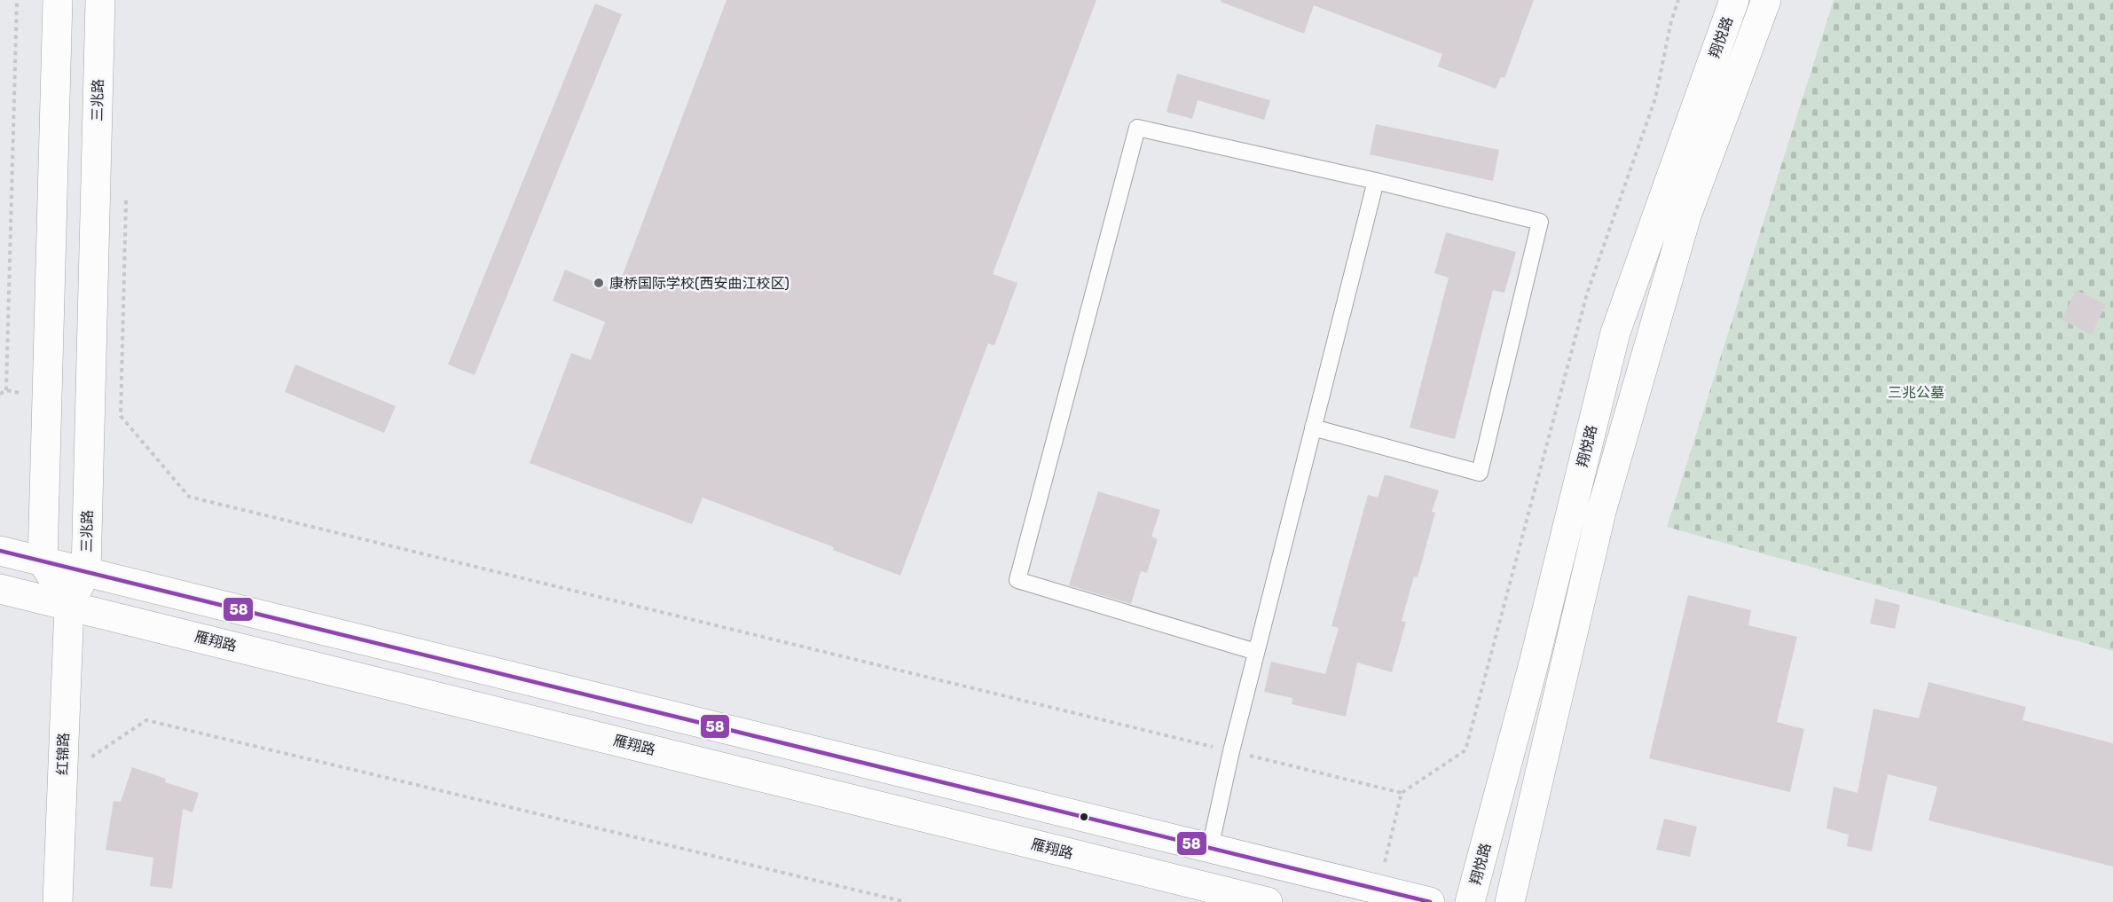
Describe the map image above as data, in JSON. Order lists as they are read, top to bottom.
{
  "streets": {
    "street": [
      "翔悦路",
      "三兆路",
      "雁翔路",
      "红锦路"
    ]
  },
  "crossings": [
    ["三兆路", "雁翔路"],
    ["三兆路", "红锦路"],
    ["雁翔路", "红锦路"]
  ],
  "parks": ["三兆公墓"],
  "places": ["康桥国际学校(西安曲江校区)"],
  "lines": ["transit line 58"]
}
